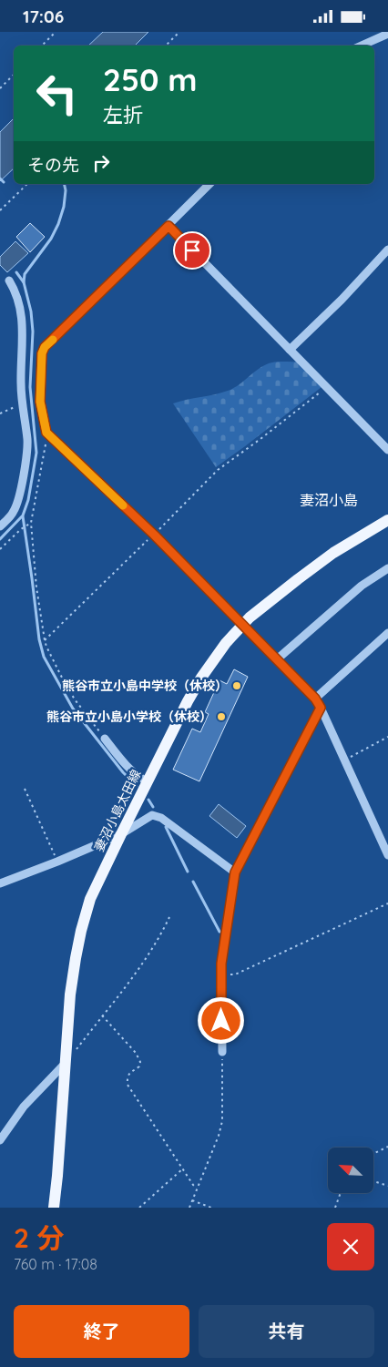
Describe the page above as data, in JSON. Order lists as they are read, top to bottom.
{
  "streets": {
    "main road": ["妻沼小島太田線"]
  },
  "districts": ["妻沼小島"],
  "places": ["熊谷市立小島中学校（休校）", "熊谷市立小島小学校（休校）"],
  "north": "top left",
  "page": {
    "status": "17:06",
    "turn": ["250 m", "左折"],
    "then": "その先",
    "heading": ["2 分", "760 m · 17:08"],
    "buttons": ["終了", "共有"]
  }
}
